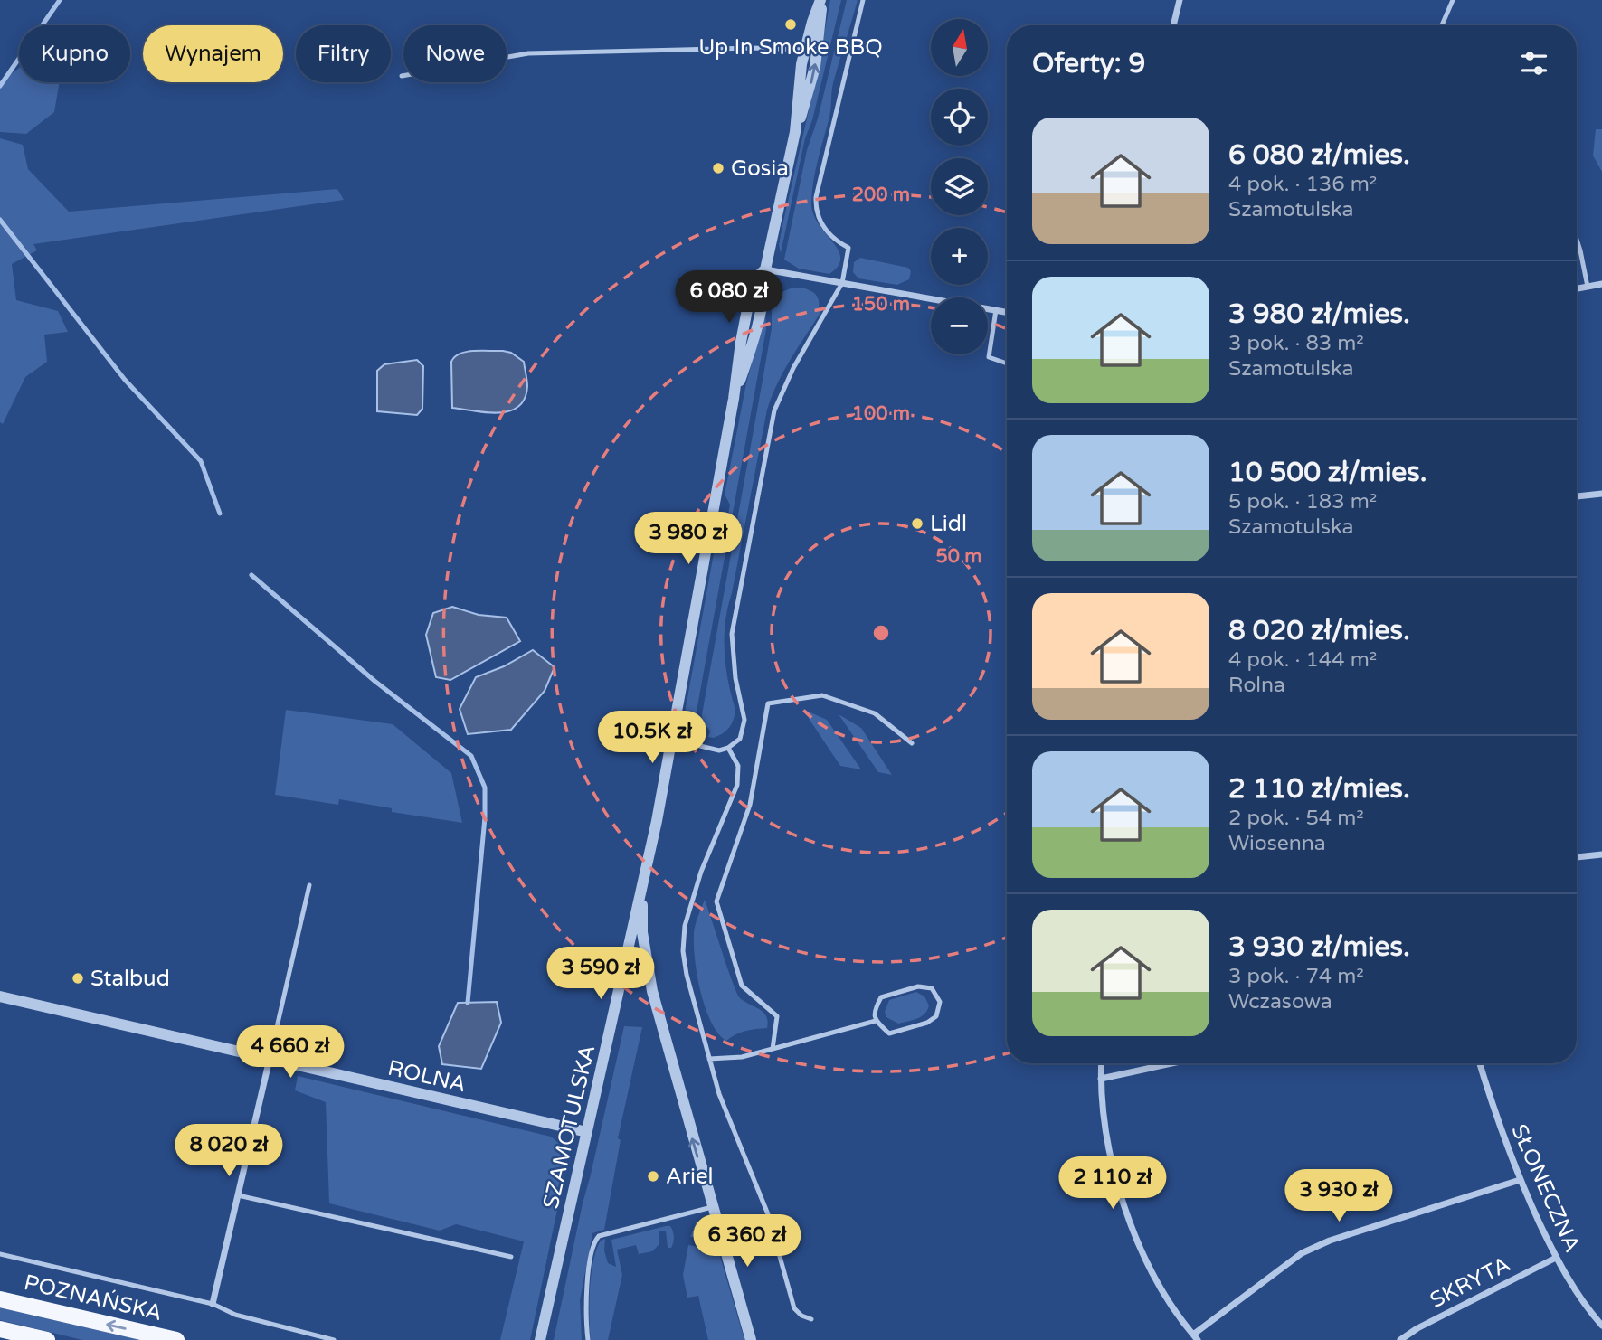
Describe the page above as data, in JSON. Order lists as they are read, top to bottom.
{
  "streets": {
    "main road": ["POZNAŃSKA"],
    "street": [
      "ROLNA",
      "SZAMOTULSKA",
      "SŁONECZNA",
      "SKRYTA"
    ]
  },
  "crossings": [
    ["ROLNA", "SZAMOTULSKA"],
    ["SŁONECZNA", "SKRYTA"]
  ],
  "one_way": ["POZNAŃSKA"],
  "places": [
    "Up In Smoke BBQ",
    "Gosia",
    "Lidl",
    "Stalbud",
    "Ariel"
  ],
  "north": "top",
  "page": {
    "map_buttons": ["+", "−"],
    "chip": [
      "Kupno",
      "Wynajem",
      "Filtry",
      "Nowe"
    ],
    "heading": "Oferty: 9",
    "list": [
      {
        "name": "6 080 zł/mies.",
        "note": "4 pok. · 136 m² · Szamotulska"
      },
      {
        "name": "3 980 zł/mies.",
        "note": "3 pok. · 83 m² · Szamotulska"
      },
      {
        "name": "10 500 zł/mies.",
        "note": "5 pok. · 183 m² · Szamotulska"
      },
      {
        "name": "8 020 zł/mies.",
        "note": "4 pok. · 144 m² · Rolna"
      },
      {
        "name": "2 110 zł/mies.",
        "note": "2 pok. · 54 m² · Wiosenna"
      },
      {
        "name": "3 930 zł/mies.",
        "note": "3 pok. · 74 m² · Wczasowa"
      }
    ],
    "price": [
      "6 080 zł",
      "3 980 zł",
      "10.5K zł",
      "3 590 zł",
      "4 660 zł",
      "8 020 zł",
      "2 110 zł",
      "3 930 zł",
      "6 360 zł"
    ]
  },
  "rings": [
    "200 m",
    "150 m",
    "100 m",
    "50 m"
  ]
}
